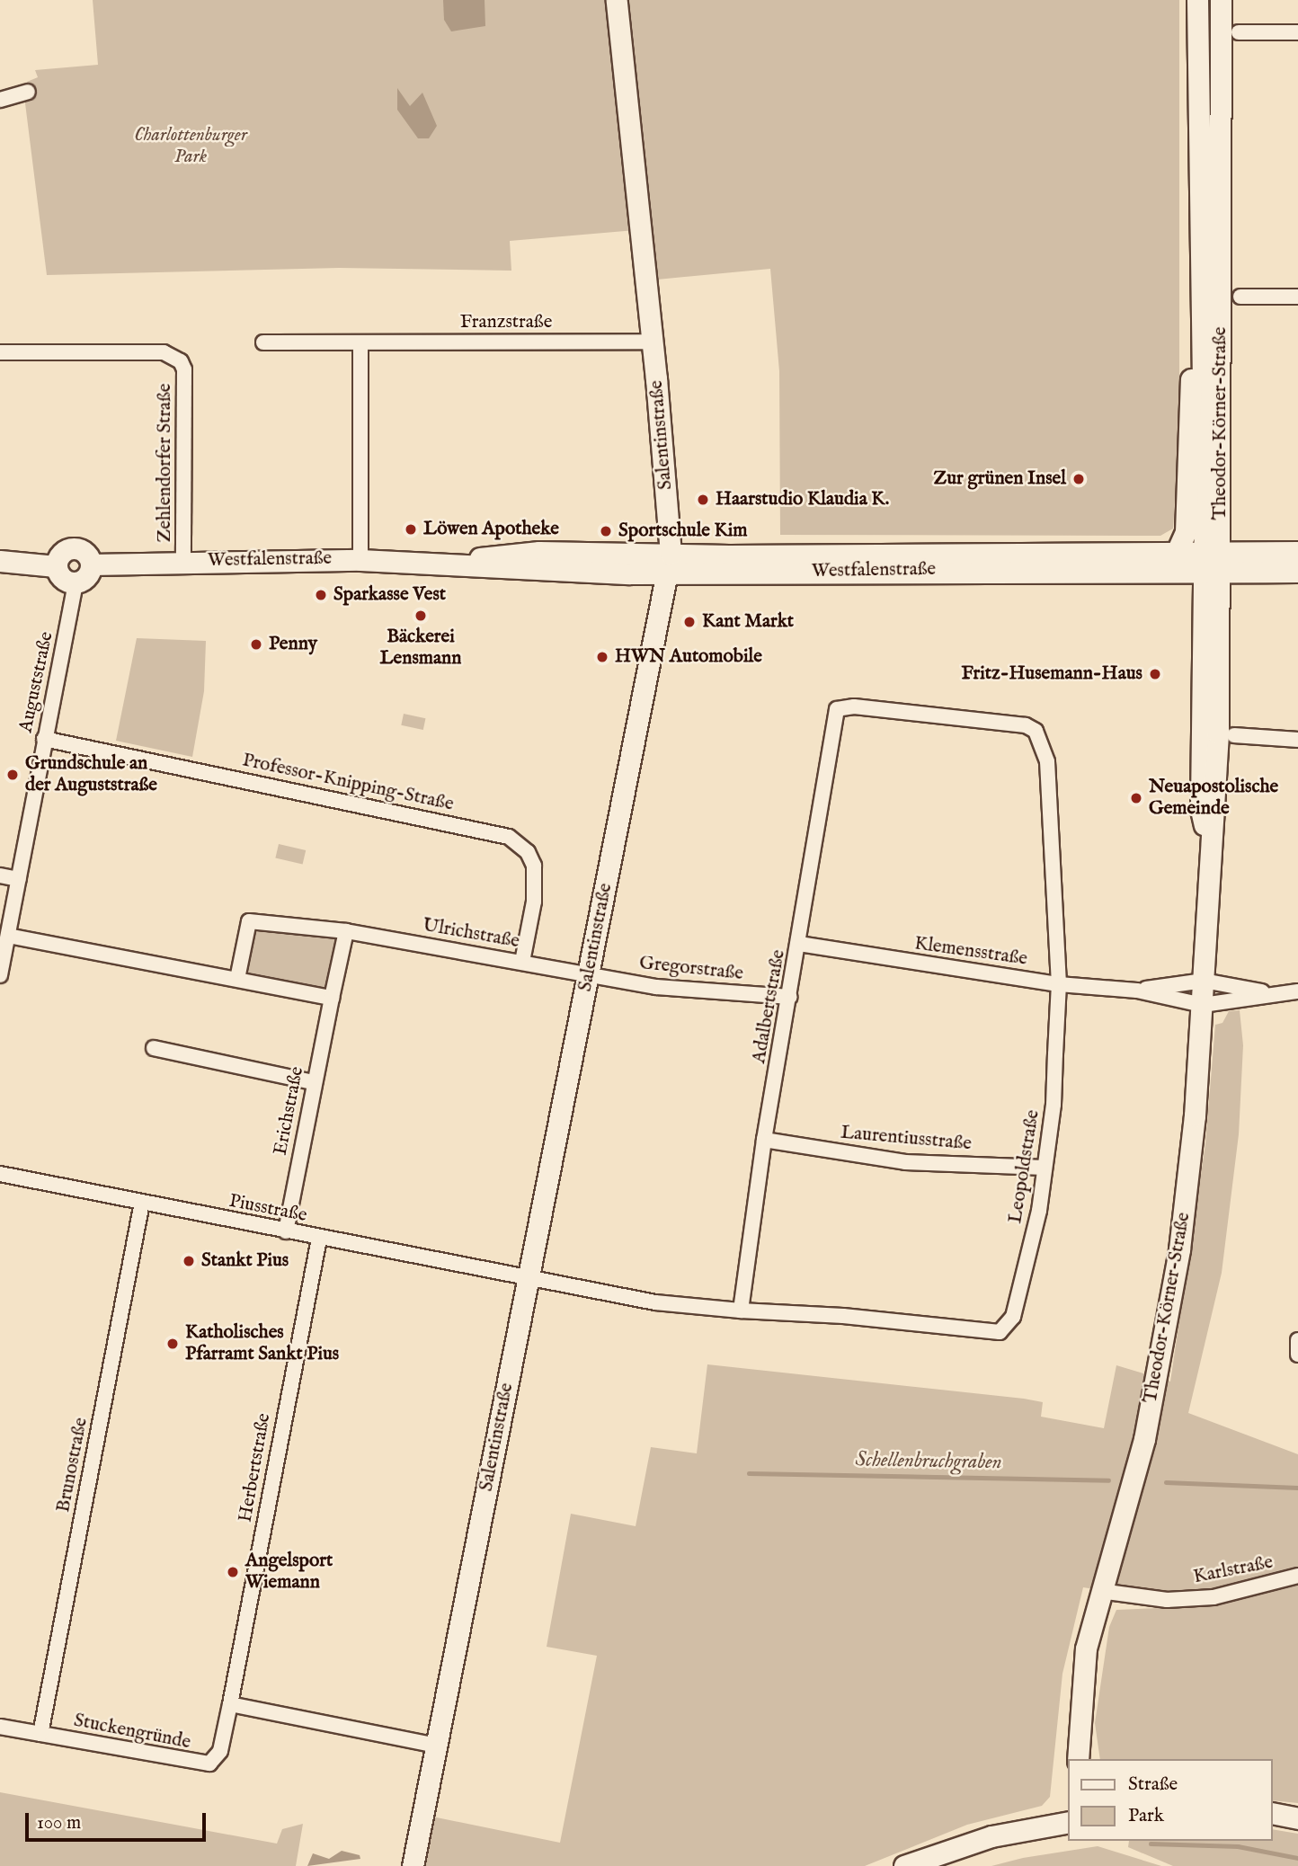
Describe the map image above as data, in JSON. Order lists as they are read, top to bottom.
{
  "streets": {
    "main road": ["Theodor-Körner-Straße", "Salentinstraße", "Westfalenstraße"],
    "street": [
      "Franzstraße",
      "Zehlendorfer Straße",
      "Auguststraße",
      "Professor-Knipping-Straße",
      "Ulrichstraße",
      "Klemensstraße",
      "Gregorstraße",
      "Adalbertstraße",
      "Erichstraße",
      "Laurentiusstraße",
      "Leopoldstraße",
      "Piusstraße",
      "Brunostraße",
      "Herbertstraße",
      "Karlstraße",
      "Stuckengründe"
    ]
  },
  "crossings": [
    ["Franzstraße", "Salentinstraße"],
    ["Theodor-Körner-Straße", "Westfalenstraße"],
    ["Theodor-Körner-Straße", "Klemensstraße"],
    ["Theodor-Körner-Straße", "Karlstraße"],
    ["Salentinstraße", "Westfalenstraße"],
    ["Salentinstraße", "Ulrichstraße"],
    ["Salentinstraße", "Gregorstraße"],
    ["Salentinstraße", "Leopoldstraße"],
    ["Salentinstraße", "Piusstraße"],
    ["Zehlendorfer Straße", "Westfalenstraße"],
    ["Westfalenstraße", "Auguststraße"],
    ["Auguststraße", "Professor-Knipping-Straße"],
    ["Professor-Knipping-Straße", "Ulrichstraße"],
    ["Ulrichstraße", "Gregorstraße"],
    ["Klemensstraße", "Adalbertstraße"],
    ["Klemensstraße", "Leopoldstraße"],
    ["Gregorstraße", "Adalbertstraße"],
    ["Adalbertstraße", "Laurentiusstraße"],
    ["Adalbertstraße", "Leopoldstraße"],
    ["Erichstraße", "Piusstraße"],
    ["Laurentiusstraße", "Leopoldstraße"],
    ["Leopoldstraße", "Piusstraße"],
    ["Piusstraße", "Brunostraße"],
    ["Piusstraße", "Herbertstraße"],
    ["Brunostraße", "Stuckengründe"],
    ["Herbertstraße", "Stuckengründe"]
  ],
  "water": ["Schellenbruchgraben"],
  "parks": ["Charlottenburger Park"],
  "places": [
    "Zur grünen Insel",
    "Haarstudio Klaudia K.",
    "Löwen Apotheke",
    "Sportschule Kim",
    "Sparkasse Vest",
    "Bäckerei Lensmann",
    "Kant Markt",
    "Penny",
    "HWN Automobile",
    "Fritz-Husemann-Haus",
    "Grundschule an der Auguststraße",
    "Neuapostolische Gemeinde",
    "Stankt Pius",
    "Katholisches Pfarramt Sankt Pius",
    "Angelsport Wiemann"
  ],
  "legend": ["Straße", "Park"],
  "scale_bar": "100 m"
}
